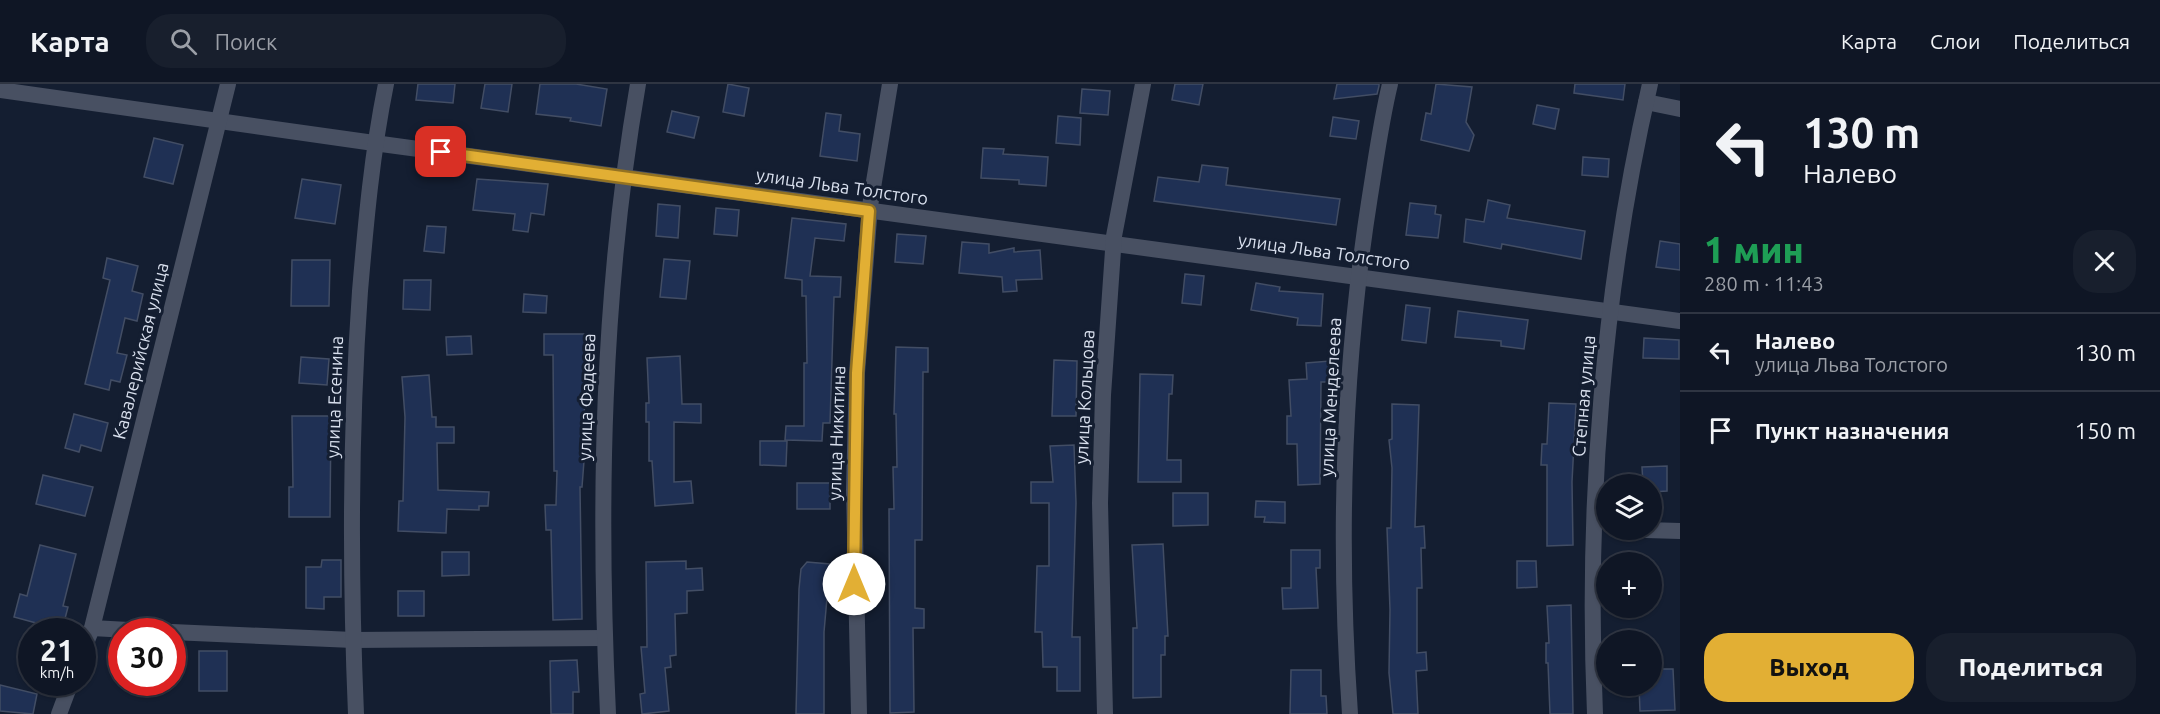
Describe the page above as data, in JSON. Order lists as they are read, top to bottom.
{
  "streets": {
    "street": [
      "улица Льва Толстого",
      "Кавалерийская улица",
      "Степная улица",
      "улица Есенина",
      "улица Фадеева",
      "улица Кольцова",
      "улица Менделеева",
      "улица Никитина"
    ]
  },
  "crossings": [
    ["улица Льва Толстого", "Кавалерийская улица"],
    ["улица Льва Толстого", "Степная улица"],
    ["улица Льва Толстого", "улица Есенина"],
    ["улица Льва Толстого", "улица Фадеева"],
    ["улица Льва Толстого", "улица Кольцова"],
    ["улица Льва Толстого", "улица Менделеева"],
    ["улица Льва Толстого", "улица Никитина"]
  ],
  "page": {
    "header": "Карта",
    "search": "Поиск",
    "nav": ["Карта", "Слои", "Поделиться"],
    "turn": ["130 m", "Налево"],
    "heading": ["1 мин", "280 m · 11:43"],
    "list": [
      {
        "name": "Налево",
        "note": "улица Льва Толстого",
        "value": "130 m"
      },
      {
        "name": "Пункт назначения",
        "value": "150 m"
      }
    ],
    "map_buttons": ["+", "−"],
    "speed": "21 km/h",
    "limit": "30",
    "buttons": ["Выход", "Поделиться"]
  }
}
